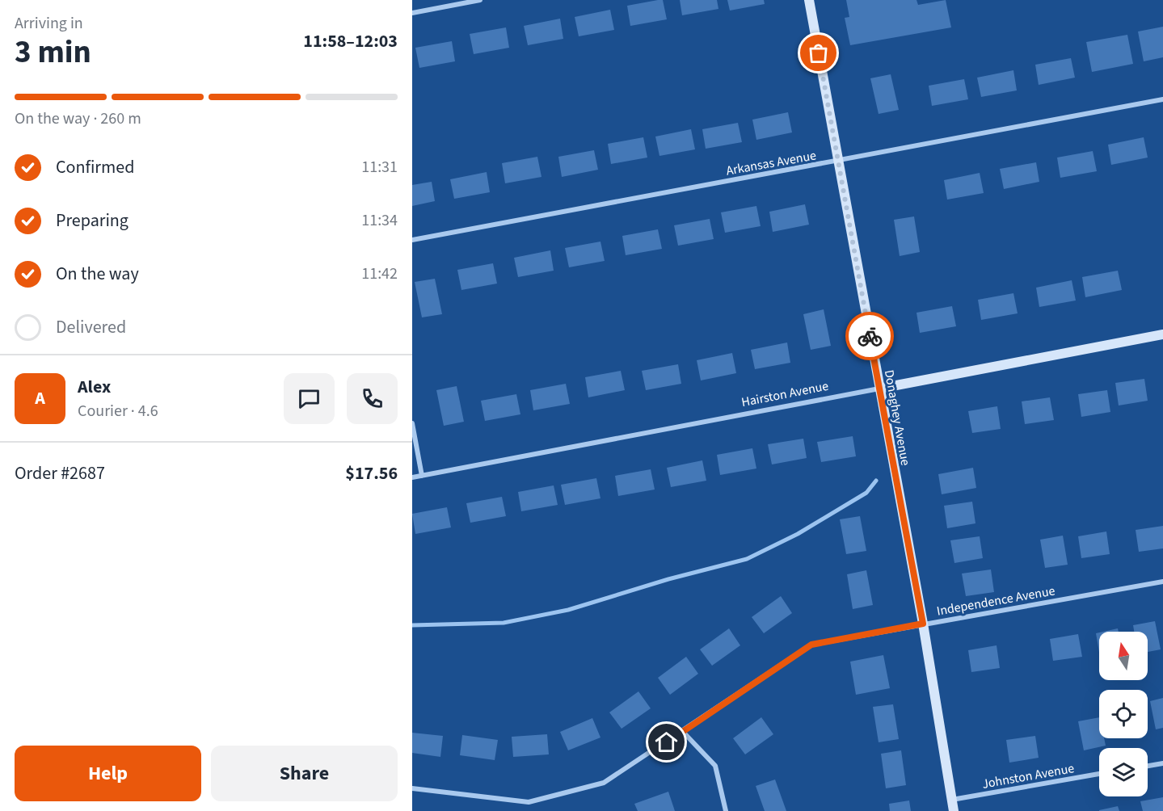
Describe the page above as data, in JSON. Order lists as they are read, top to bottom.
{
  "streets": {
    "street": [
      "Arkansas Avenue",
      "Hairston Avenue",
      "Donaghey Avenue",
      "Independence Avenue",
      "Johnston Avenue"
    ]
  },
  "crossings": [
    ["Arkansas Avenue", "Donaghey Avenue"],
    ["Hairston Avenue", "Donaghey Avenue"],
    ["Donaghey Avenue", "Independence Avenue"],
    ["Donaghey Avenue", "Johnston Avenue"]
  ],
  "north": "top",
  "page": {
    "heading": ["3 min", "Arriving in", "11:58–12:03"],
    "panel": [
      "Alex",
      "Courier · 4.6",
      "Order #2687",
      "$17.56"
    ],
    "bar": "On the way · 260 m",
    "list": [
      ["Confirmed", "11:31"],
      ["Preparing", "11:34"],
      ["On the way", "11:42"],
      "Delivered"
    ],
    "round": "A",
    "buttons": ["Help", "Share"]
  }
}
